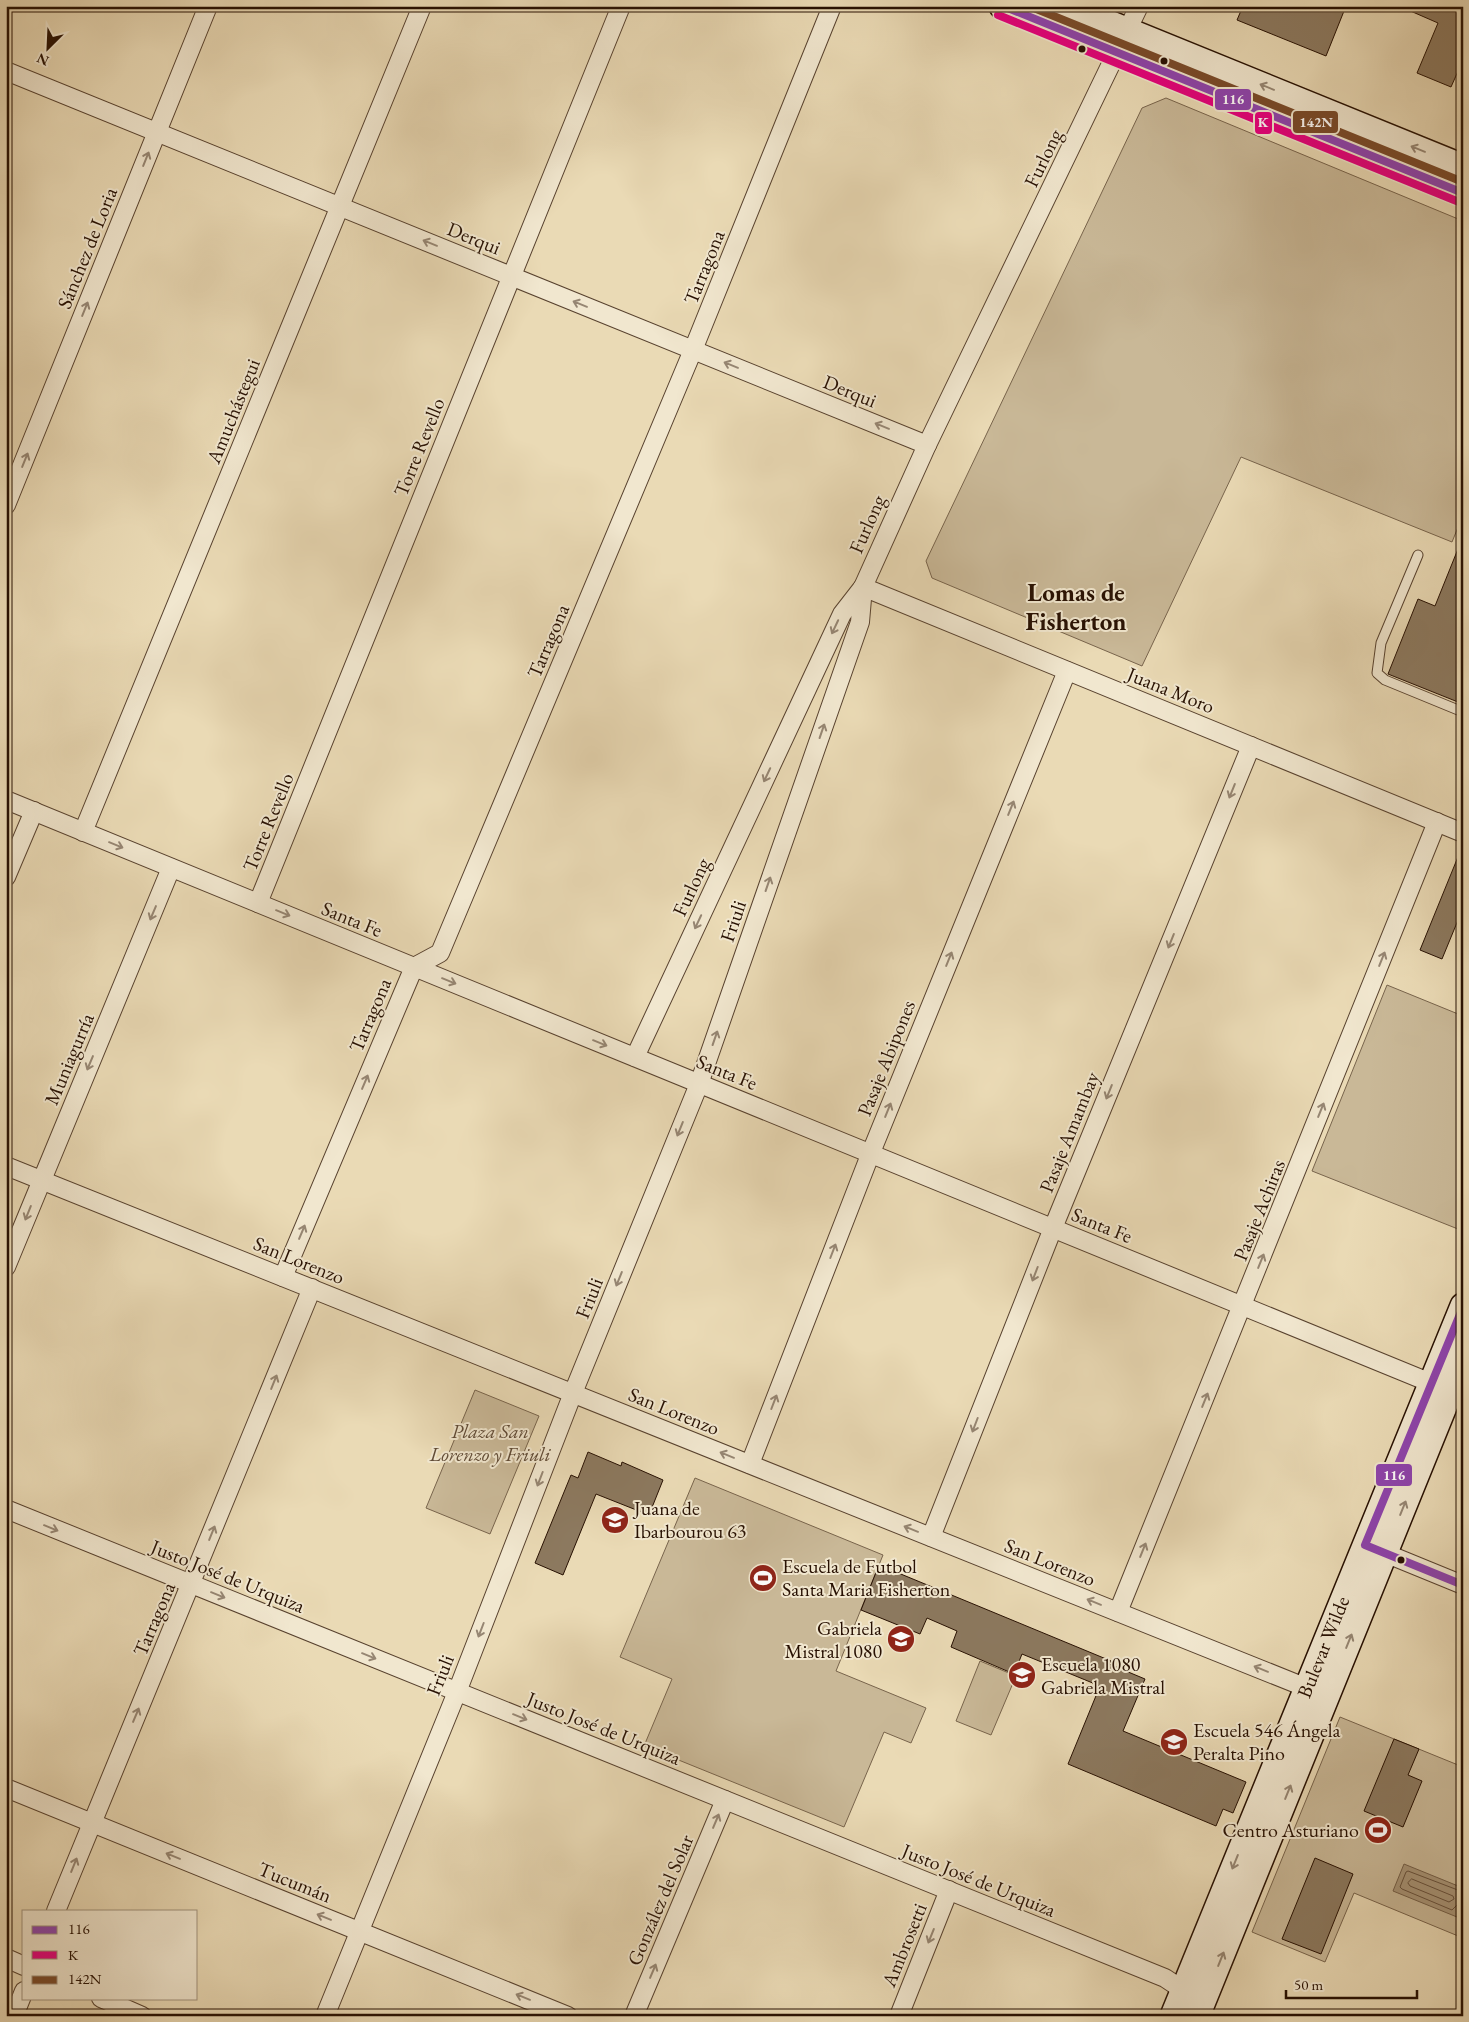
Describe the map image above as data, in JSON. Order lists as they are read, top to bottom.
{
  "streets": {
    "main road": ["Bulevar Wilde"],
    "street": [
      "Furlong",
      "Derqui",
      "Sánchez de Loria",
      "Tarragona",
      "Amuchástegui",
      "Torre Revello",
      "Juana Moro",
      "Santa Fe",
      "Friuli",
      "Pasaje Abipones",
      "Muniagurría",
      "Pasaje Amambay",
      "Pasaje Achiras",
      "San Lorenzo",
      "Justo José de Urquiza",
      "Tucumán",
      "González del Solar",
      "Ambrosetti"
    ]
  },
  "crossings": [
    ["Furlong", "Derqui"],
    ["Furlong", "Juana Moro"],
    ["Furlong", "Santa Fe"],
    ["Furlong", "Friuli"],
    ["Derqui", "Sánchez de Loria"],
    ["Derqui", "Tarragona"],
    ["Derqui", "Amuchástegui"],
    ["Derqui", "Torre Revello"],
    ["Tarragona", "Santa Fe"],
    ["Tarragona", "San Lorenzo"],
    ["Tarragona", "Justo José de Urquiza"],
    ["Tarragona", "Tucumán"],
    ["Amuchástegui", "Santa Fe"],
    ["Torre Revello", "Santa Fe"],
    ["Juana Moro", "Friuli"],
    ["Juana Moro", "Pasaje Abipones"],
    ["Juana Moro", "Pasaje Amambay"],
    ["Juana Moro", "Pasaje Achiras"],
    ["Santa Fe", "Friuli"],
    ["Santa Fe", "Pasaje Abipones"],
    ["Santa Fe", "Muniagurría"],
    ["Santa Fe", "Pasaje Amambay"],
    ["Santa Fe", "Pasaje Achiras"],
    ["Santa Fe", "Bulevar Wilde"],
    ["Friuli", "San Lorenzo"],
    ["Friuli", "Justo José de Urquiza"],
    ["Friuli", "Tucumán"],
    ["Pasaje Abipones", "San Lorenzo"],
    ["Muniagurría", "San Lorenzo"],
    ["Pasaje Amambay", "San Lorenzo"],
    ["Pasaje Achiras", "San Lorenzo"],
    ["San Lorenzo", "Bulevar Wilde"],
    ["Justo José de Urquiza", "Bulevar Wilde"],
    ["Justo José de Urquiza", "González del Solar"],
    ["Justo José de Urquiza", "Ambrosetti"]
  ],
  "one_way": [
    "Furlong",
    "Derqui",
    "Sánchez de Loria",
    "Tarragona",
    "Pasaje Abipones",
    "Muniagurría",
    "Pasaje Amambay",
    "Pasaje Achiras",
    "San Lorenzo",
    "Justo José de Urquiza",
    "Tucumán",
    "González del Solar",
    "Ambrosetti"
  ],
  "districts": ["Lomas de Fisherton"],
  "parks": ["Plaza San Lorenzo y Friuli"],
  "places": {
    "school or university": [
      "Juana de Ibarbourou 63",
      "Gabriela Mistral 1080",
      "Escuela 1080 Gabriela Mistral",
      "Escuela 546 Ángela Peralta Pino"
    ],
    "sports": ["Escuela de Futbol Santa Maria Fisherton", "Centro Asturiano"]
  },
  "lines": ["transit line 116", "transit line 142N", "transit line K"],
  "legend": ["116", "K", "142N"],
  "scale_bar": "50 m",
  "north": "bottom left"
}
